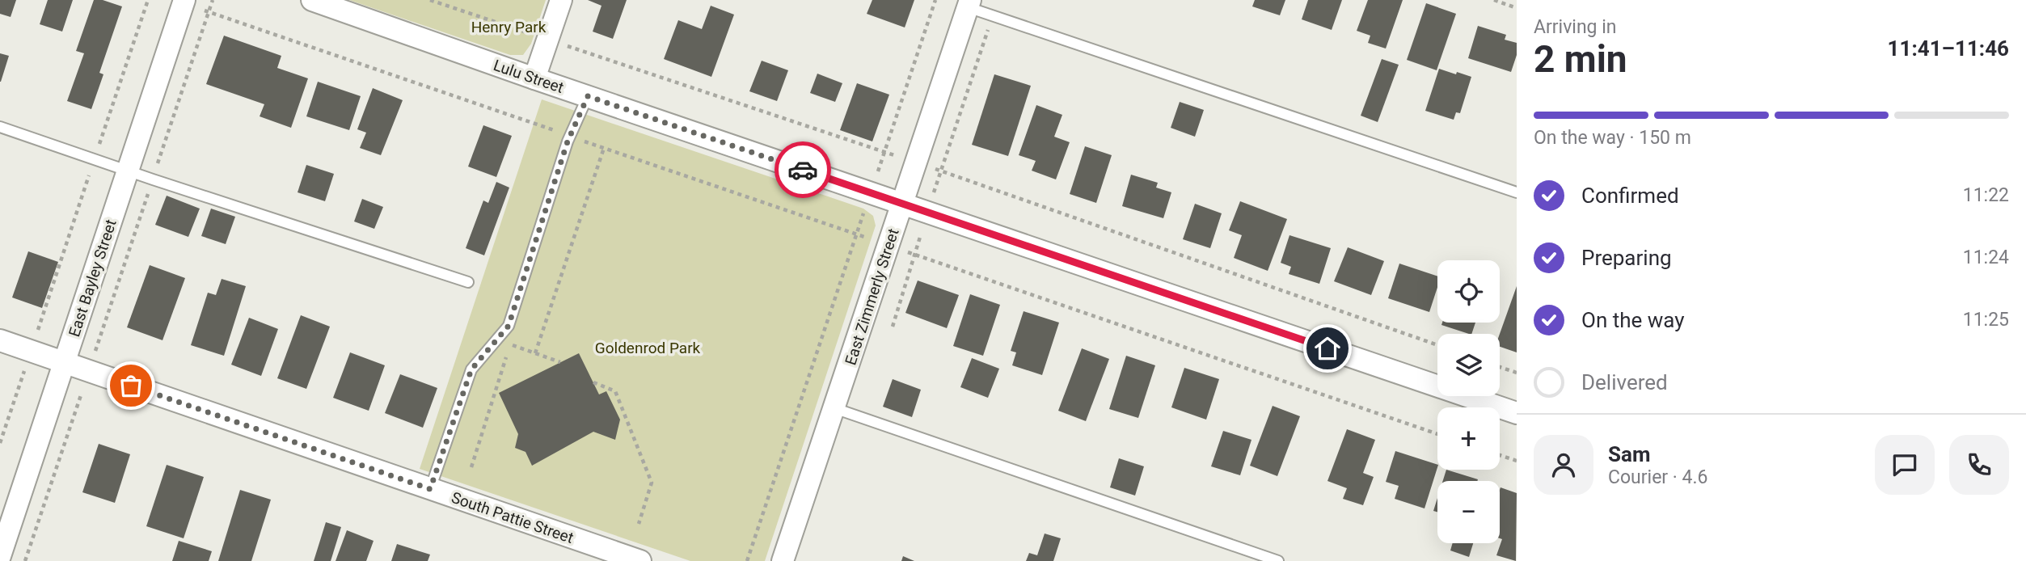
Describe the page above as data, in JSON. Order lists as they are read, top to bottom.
{
  "streets": {
    "street": [
      "Lulu Street",
      "East Bayley Street",
      "East Zimmerly Street",
      "South Pattie Street"
    ]
  },
  "crossings": [
    ["Lulu Street", "East Zimmerly Street"],
    ["East Bayley Street", "South Pattie Street"]
  ],
  "parks": ["Henry Park", "Goldenrod Park"],
  "page": {
    "heading": ["2 min", "Arriving in", "11:41–11:46"],
    "panel": ["Sam", "Courier · 4.6"],
    "bar": "On the way · 150 m",
    "list": [
      ["Confirmed", "11:22"],
      ["Preparing", "11:24"],
      ["On the way", "11:25"],
      "Delivered"
    ],
    "map_buttons": ["+", "−"]
  }
}
